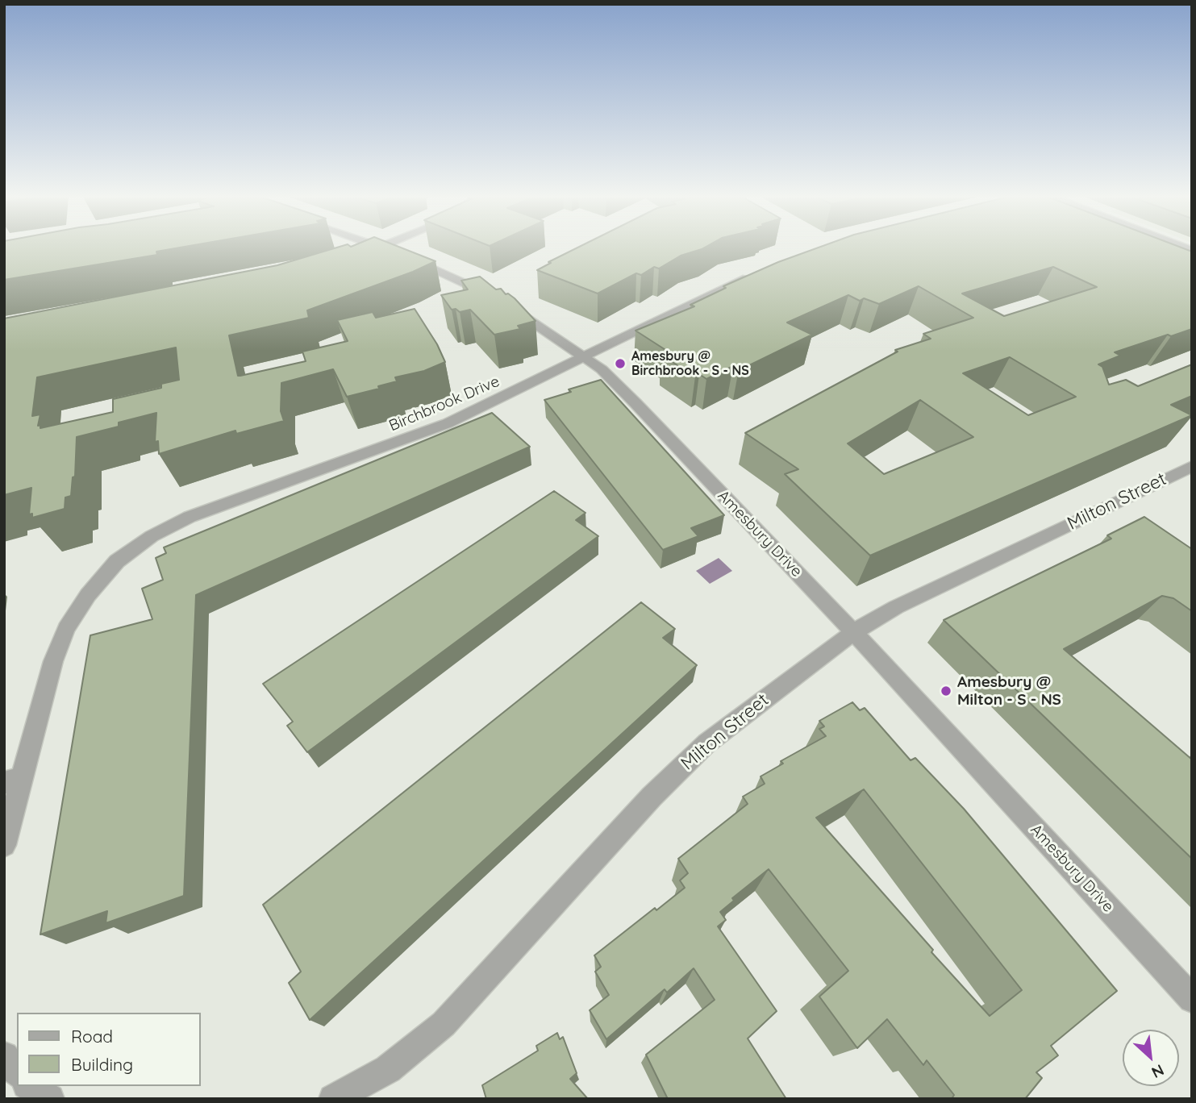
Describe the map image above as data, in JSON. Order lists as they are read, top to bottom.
{
  "streets": {
    "street": ["Birchbrook Drive", "Milton Street", "Amesbury Drive"]
  },
  "crossings": [
    ["Birchbrook Drive", "Amesbury Drive"],
    ["Milton Street", "Amesbury Drive"]
  ],
  "places": ["Amesbury @ Birchbrook - S - NS", "Amesbury @ Milton - S - NS"],
  "legend": ["Road", "Building"],
  "north": "bottom right"
}
